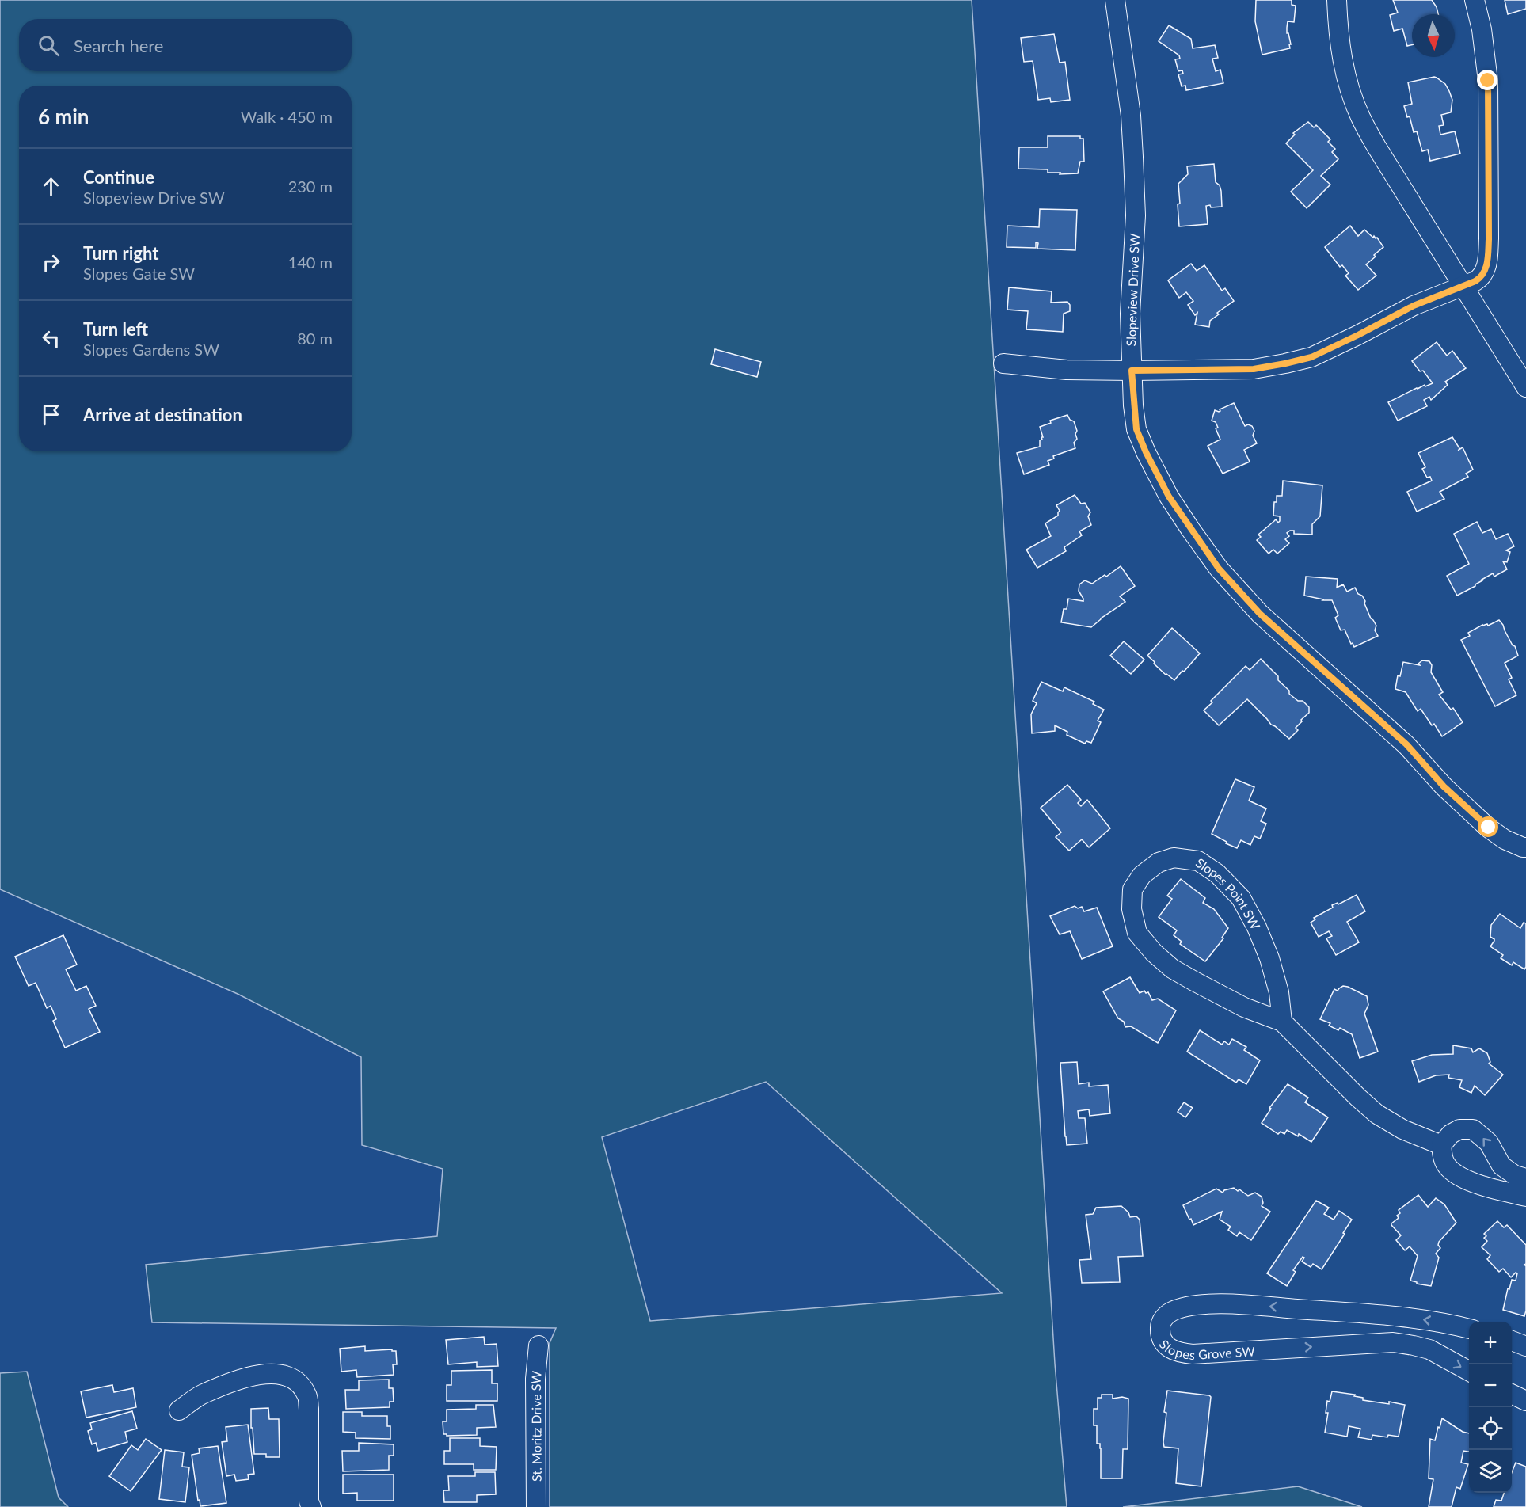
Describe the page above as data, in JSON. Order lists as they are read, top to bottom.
{
  "streets": {
    "street": [
      "Slopeview Drive SW",
      "Slopes Point SW",
      "Slopes Grove SW",
      "St. Moritz Drive SW"
    ]
  },
  "north": "bottom",
  "page": {
    "search": "Search here",
    "heading": ["6 min", "Walk · 450 m"],
    "list": [
      ["Continue", "Slopeview Drive SW", "230 m"],
      ["Turn right", "Slopes Gate SW", "140 m"],
      ["Turn left", "Slopes Gardens SW", "80 m"],
      "Arrive at destination"
    ],
    "map_buttons": ["+", "−"]
  }
}
